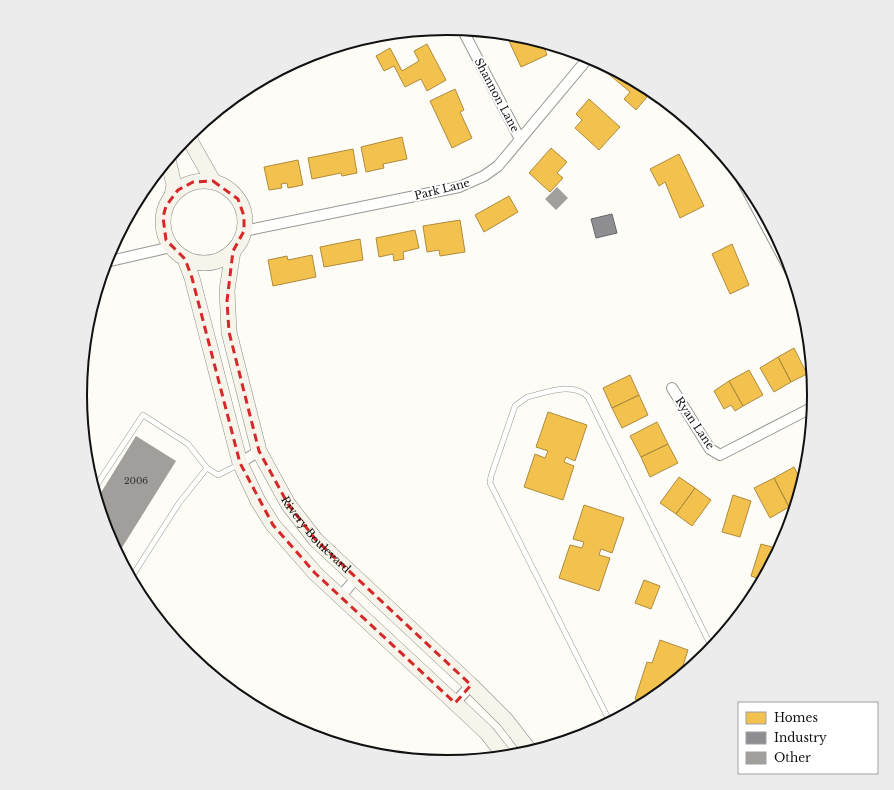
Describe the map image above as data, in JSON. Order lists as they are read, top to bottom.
{
  "streets": {
    "street": [
      "Shannon Lane",
      "Park Lane",
      "Ryan Lane",
      "Rivery Boulevard"
    ]
  },
  "crossings": [
    ["Shannon Lane", "Park Lane"],
    ["Park Lane", "Rivery Boulevard"]
  ],
  "house_numbers": ["2006"],
  "legend": ["Homes", "Industry", "Other"]
}
